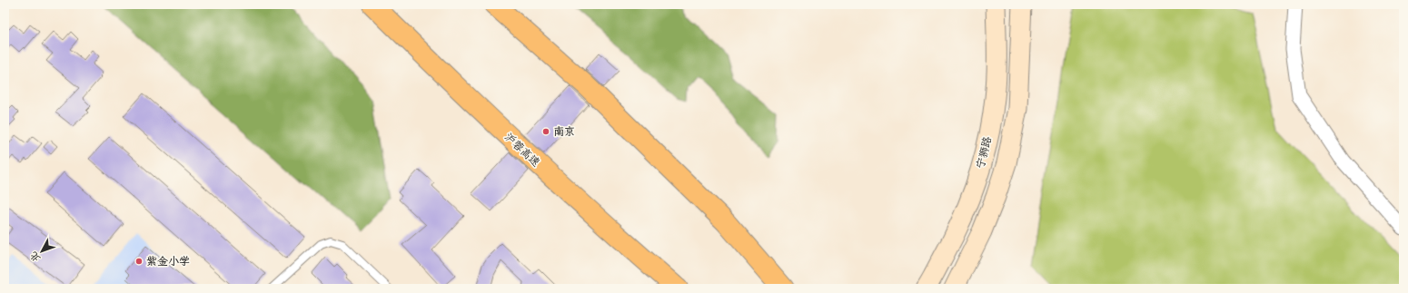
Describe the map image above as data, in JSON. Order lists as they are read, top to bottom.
{
  "streets": {
    "highway": ["沪蓉高速"],
    "main road": ["宁狮路"]
  },
  "places": ["南京", "紫金小学"],
  "north": "bottom left"
}
